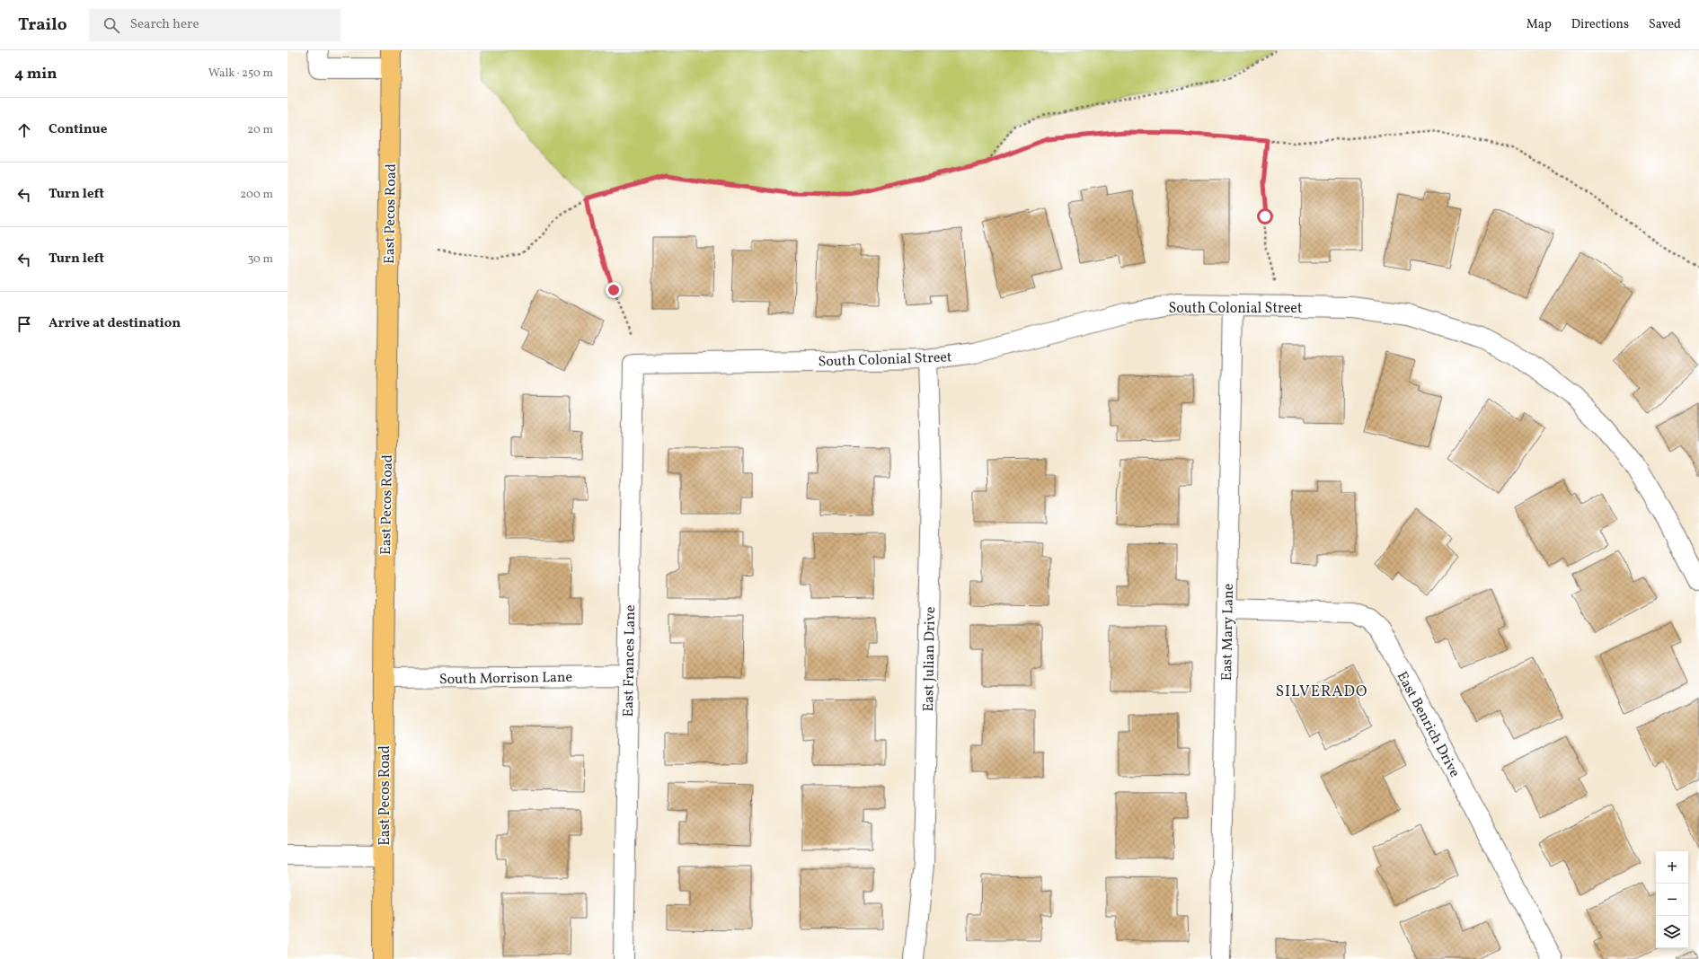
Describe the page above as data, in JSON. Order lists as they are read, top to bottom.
{
  "streets": {
    "main road": ["East Pecos Road"],
    "street": [
      "South Colonial Street",
      "East Mary Lane",
      "East Julian Drive",
      "East Frances Lane",
      "South Morrison Lane",
      "East Benrich Drive"
    ]
  },
  "crossings": [
    ["East Pecos Road", "South Morrison Lane"],
    ["South Colonial Street", "East Mary Lane"],
    ["South Colonial Street", "East Julian Drive"],
    ["South Colonial Street", "East Frances Lane"],
    ["East Mary Lane", "East Benrich Drive"],
    ["East Frances Lane", "South Morrison Lane"]
  ],
  "districts": ["SILVERADO"],
  "page": {
    "header": "Trailo",
    "search": "Search here",
    "nav": ["Map", "Directions", "Saved"],
    "heading": ["4 min", "Walk · 250 m"],
    "list": [
      ["Continue", "20 m"],
      ["Turn left", "200 m"],
      ["Turn left", "30 m"],
      "Arrive at destination"
    ],
    "map_buttons": ["+", "−"]
  }
}
